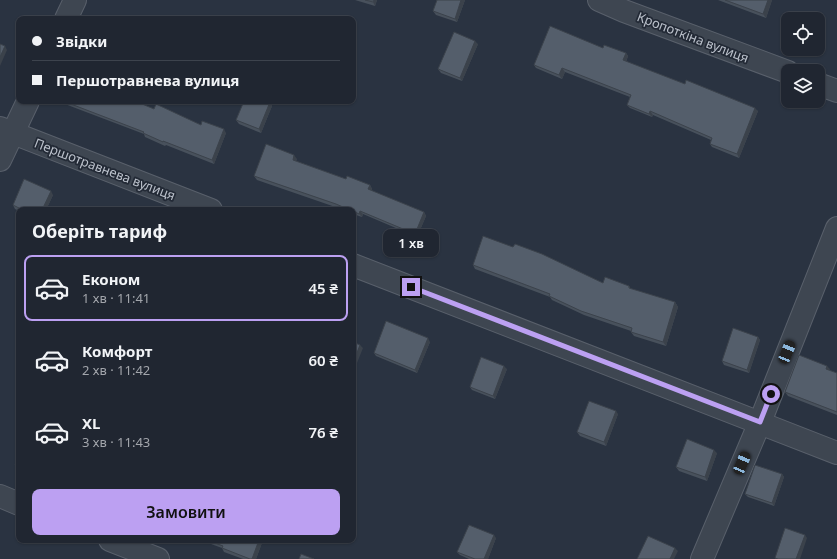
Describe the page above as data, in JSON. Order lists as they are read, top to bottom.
{
  "streets": {
    "street": ["Кропоткіна вулиця", "Першотравнева вулиця"]
  },
  "page": {
    "banner": ["Звідки", "Першотравнева вулиця"],
    "heading": "Оберіть тариф",
    "bubble": "1 хв",
    "list": [
      {
        "name": "Економ",
        "note": "1 хв · 11:41",
        "value": "45 ₴"
      },
      {
        "name": "Комфорт",
        "note": "2 хв · 11:42",
        "value": "60 ₴"
      },
      {
        "name": "XL",
        "note": "3 хв · 11:43",
        "value": "76 ₴"
      }
    ],
    "buttons": "Замовити"
  }
}
